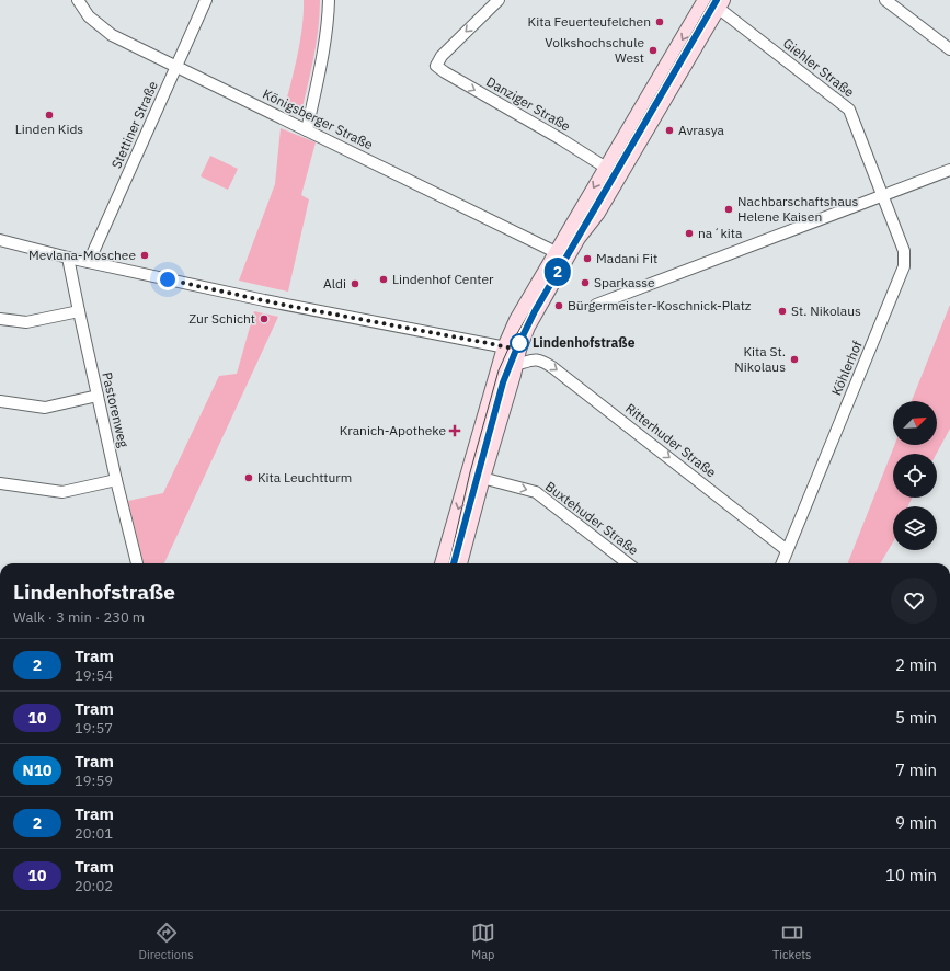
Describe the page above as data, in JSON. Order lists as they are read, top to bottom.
{
  "streets": {
    "street": [
      "Giehler Straße",
      "Danziger Straße",
      "Königsberger Straße",
      "Stettiner Straße",
      "Köhlerhof",
      "Pastorenweg",
      "Ritterhuder Straße",
      "Buxtehuder Straße"
    ]
  },
  "crossings": [
    ["Giehler Straße", "Köhlerhof"],
    ["Königsberger Straße", "Stettiner Straße"],
    ["Köhlerhof", "Ritterhuder Straße"]
  ],
  "one_way": ["Ritterhuder Straße", "Buxtehuder Straße"],
  "places": {
    "other": [
      "Kita Feuerteufelchen",
      "Volkshochschule West",
      "Linden Kids",
      "Avrasya",
      "Nachbarschaftshaus Helene Kaisen",
      "na´kita",
      "Mevlana-Moschee",
      "Madani Fit",
      "Lindenhof Center",
      "Sparkasse",
      "Aldi",
      "Bürgermeister-Koschnick-Platz",
      "St. Nikolaus",
      "Zur Schicht",
      "Lindenhofstraße",
      "Kita St. Nikolaus",
      "Kita Leuchtturm"
    ],
    "health": ["Kranich-Apotheke"]
  },
  "lines": ["tram line 2"],
  "north": "top right",
  "page": {
    "on_map": "2",
    "heading": ["Lindenhofstraße", "Walk · 3 min · 230 m"],
    "list": [
      {
        "mark": "2",
        "name": "Tram",
        "note": "19:54",
        "value": "2 min"
      },
      {
        "mark": "10",
        "name": "Tram",
        "note": "19:57",
        "value": "5 min"
      },
      {
        "mark": "N10",
        "name": "Tram",
        "note": "19:59",
        "value": "7 min"
      },
      {
        "mark": "2",
        "name": "Tram",
        "note": "20:01",
        "value": "9 min"
      },
      {
        "mark": "10",
        "name": "Tram",
        "note": "20:02",
        "value": "10 min"
      }
    ],
    "tabs": ["Directions", "Map", "Tickets"]
  }
}
